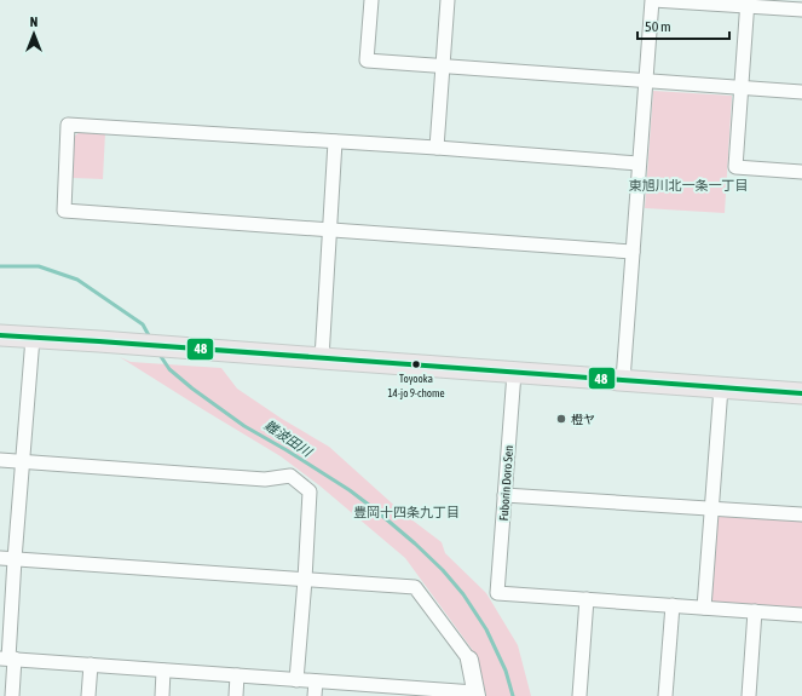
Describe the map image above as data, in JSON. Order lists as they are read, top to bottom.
{
  "streets": {
    "street": ["Fuborin Doro Sen"]
  },
  "districts": ["東旭川北一条一丁目", "豊岡十四条九丁目"],
  "water": ["難波田川"],
  "places": ["Toyooka 14-jo 9-chome", "橙ヤ"],
  "lines": ["transit line 48"],
  "scale_bar": "50 m",
  "north": "top"
}
